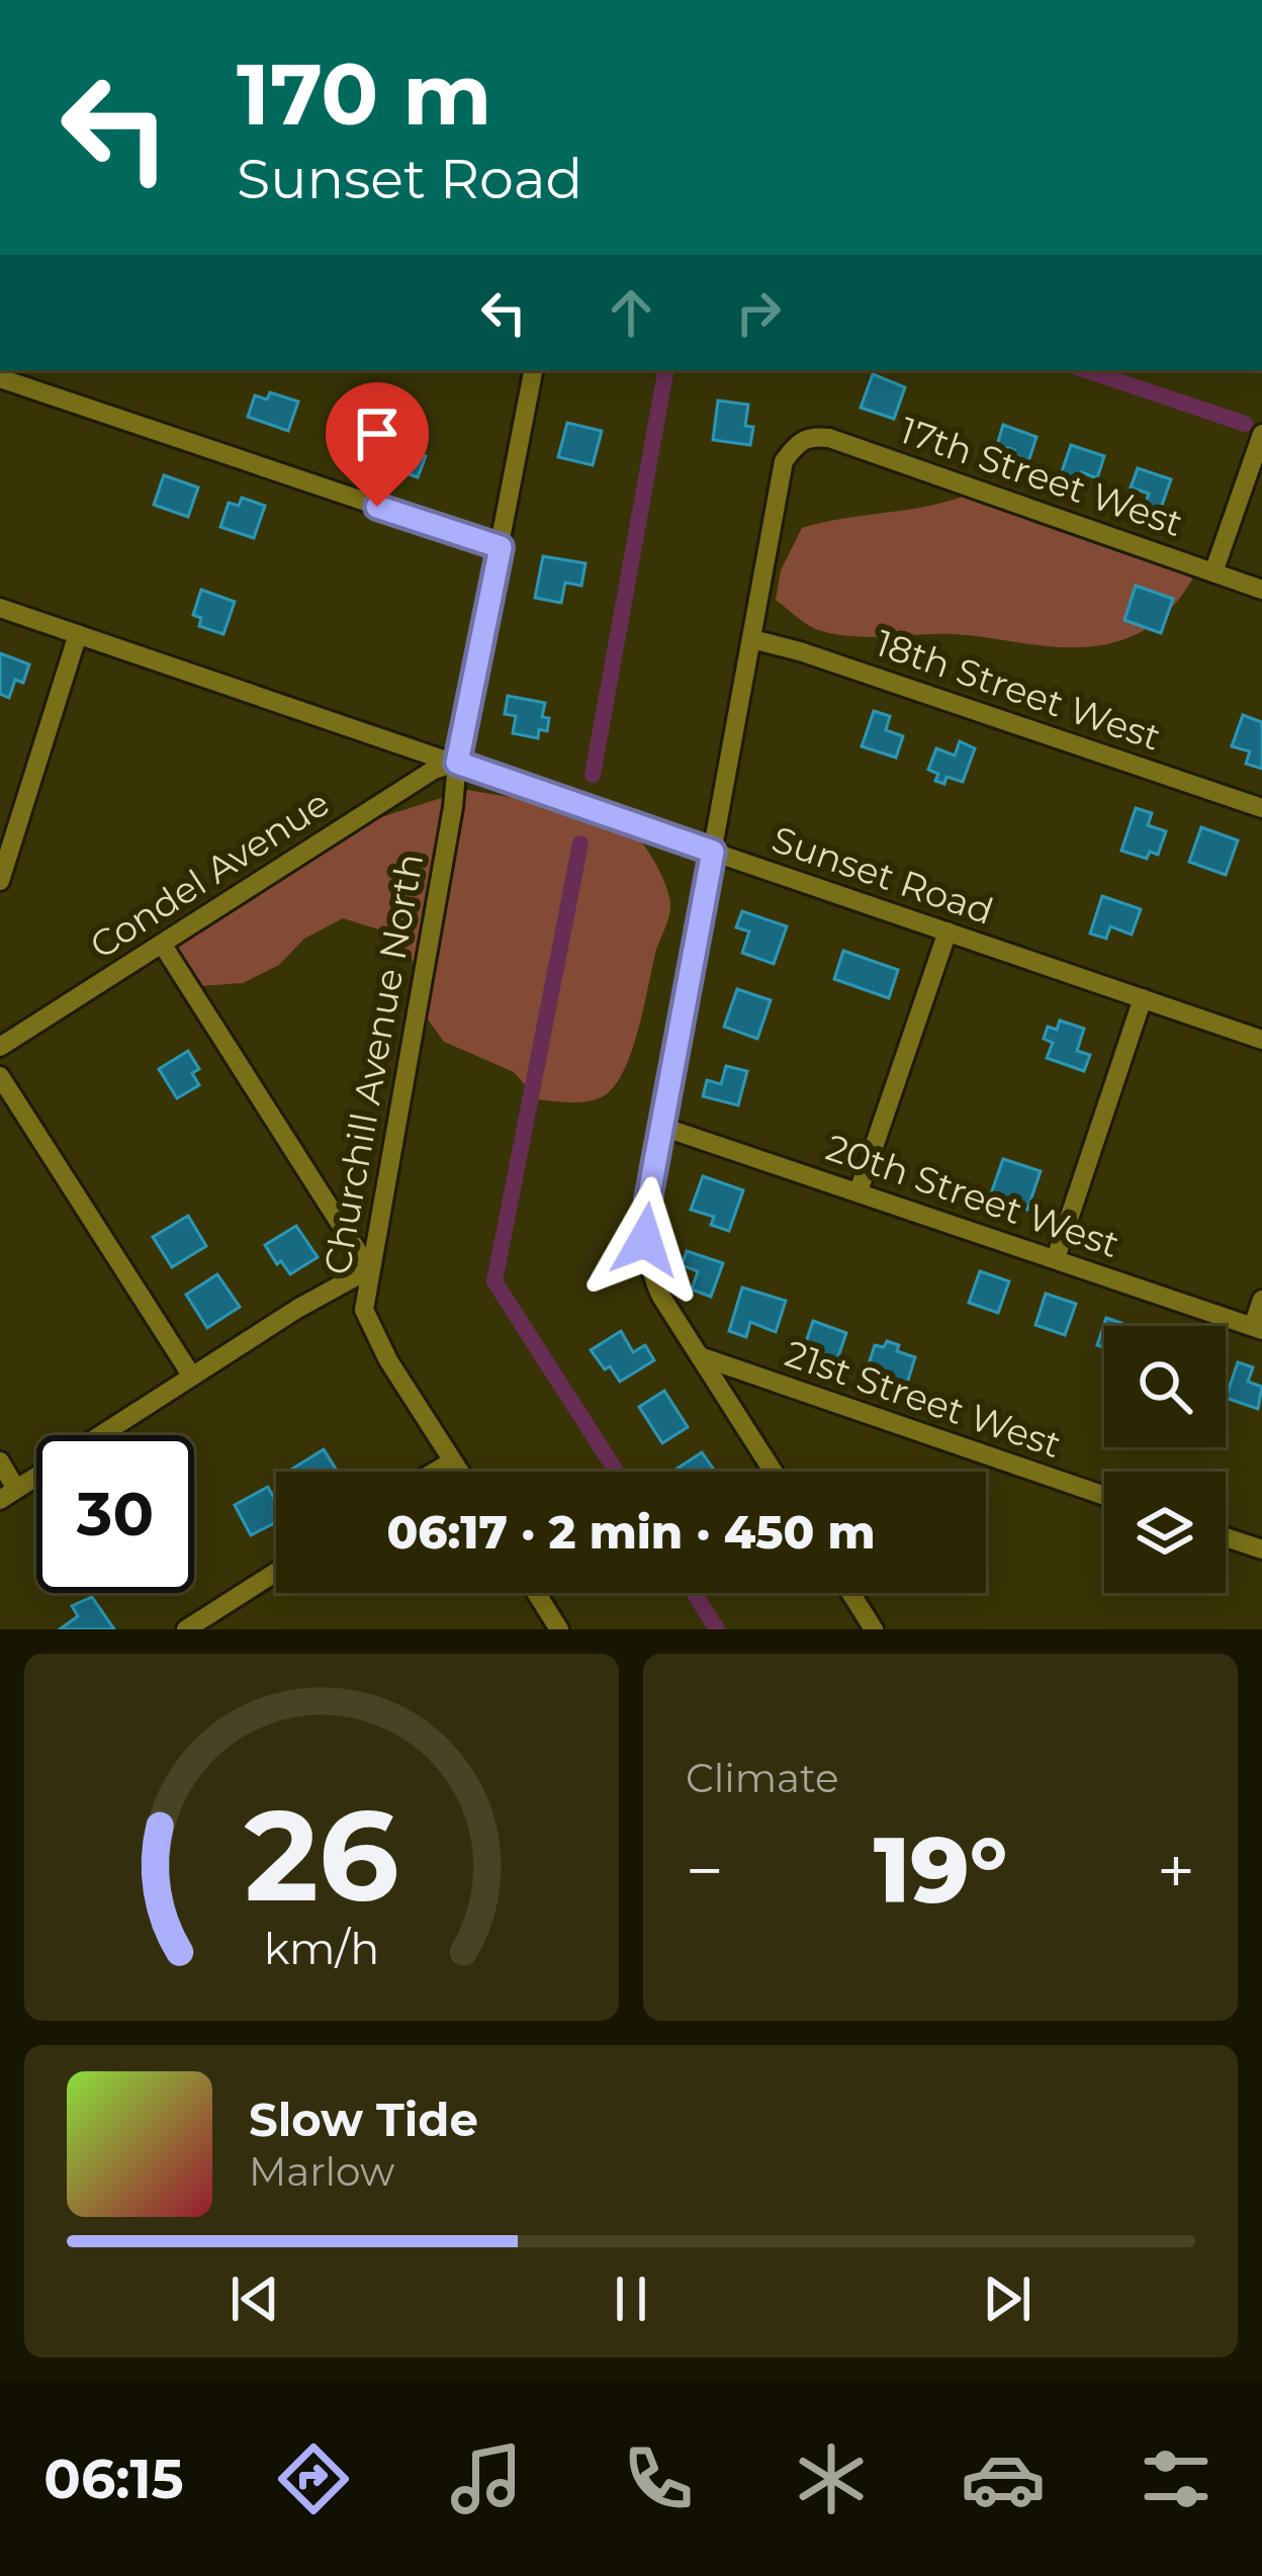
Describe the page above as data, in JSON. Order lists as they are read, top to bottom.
{
  "streets": {
    "street": [
      "17th Street West",
      "18th Street West",
      "Condel Avenue",
      "Sunset Road",
      "Churchill Avenue North",
      "20th Street West",
      "21st Street West"
    ]
  },
  "crossings": [
    ["17th Street West", "18th Street West"],
    ["Condel Avenue", "Sunset Road"],
    ["Condel Avenue", "Churchill Avenue North"],
    ["Sunset Road", "Churchill Avenue North"]
  ],
  "page": {
    "turn": ["170 m", "Sunset Road"],
    "limit": "30",
    "trip": "06:17 · 2 min · 450 m",
    "tile": "Climate",
    "heat": ["−", "19°", "+"],
    "song": ["Slow Tide", "Marlow"],
    "tabs": "06:15",
    "gauge": ["26", "km/h"]
  }
}
